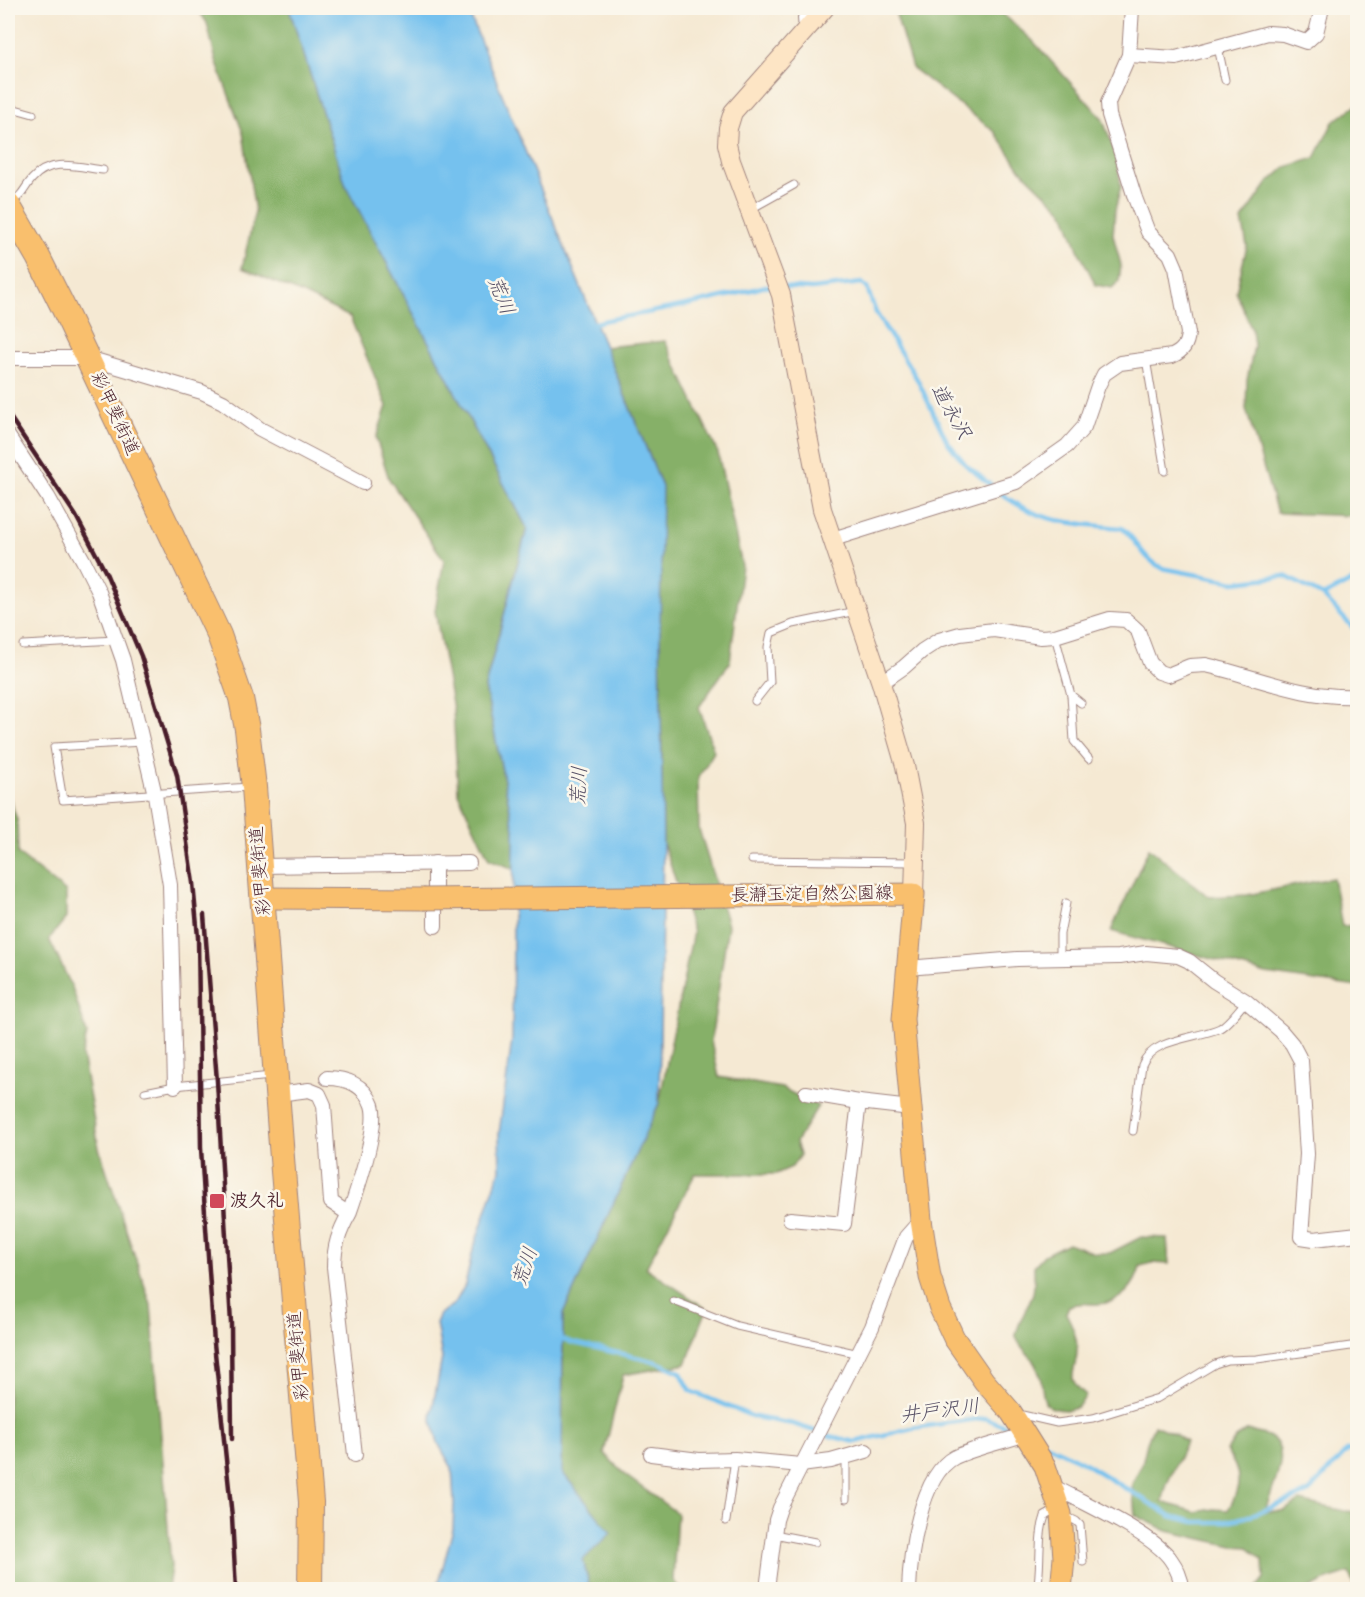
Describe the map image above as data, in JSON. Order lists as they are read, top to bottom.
{
  "streets": {
    "highway": ["彩甲斐街道"],
    "main road": ["長瀞玉淀自然公園線"]
  },
  "crossings": [
    ["彩甲斐街道", "長瀞玉淀自然公園線"]
  ],
  "water": ["荒川", "道永沢", "井戸沢川"],
  "places": {
    "transit": ["波久礼"]
  }
}
